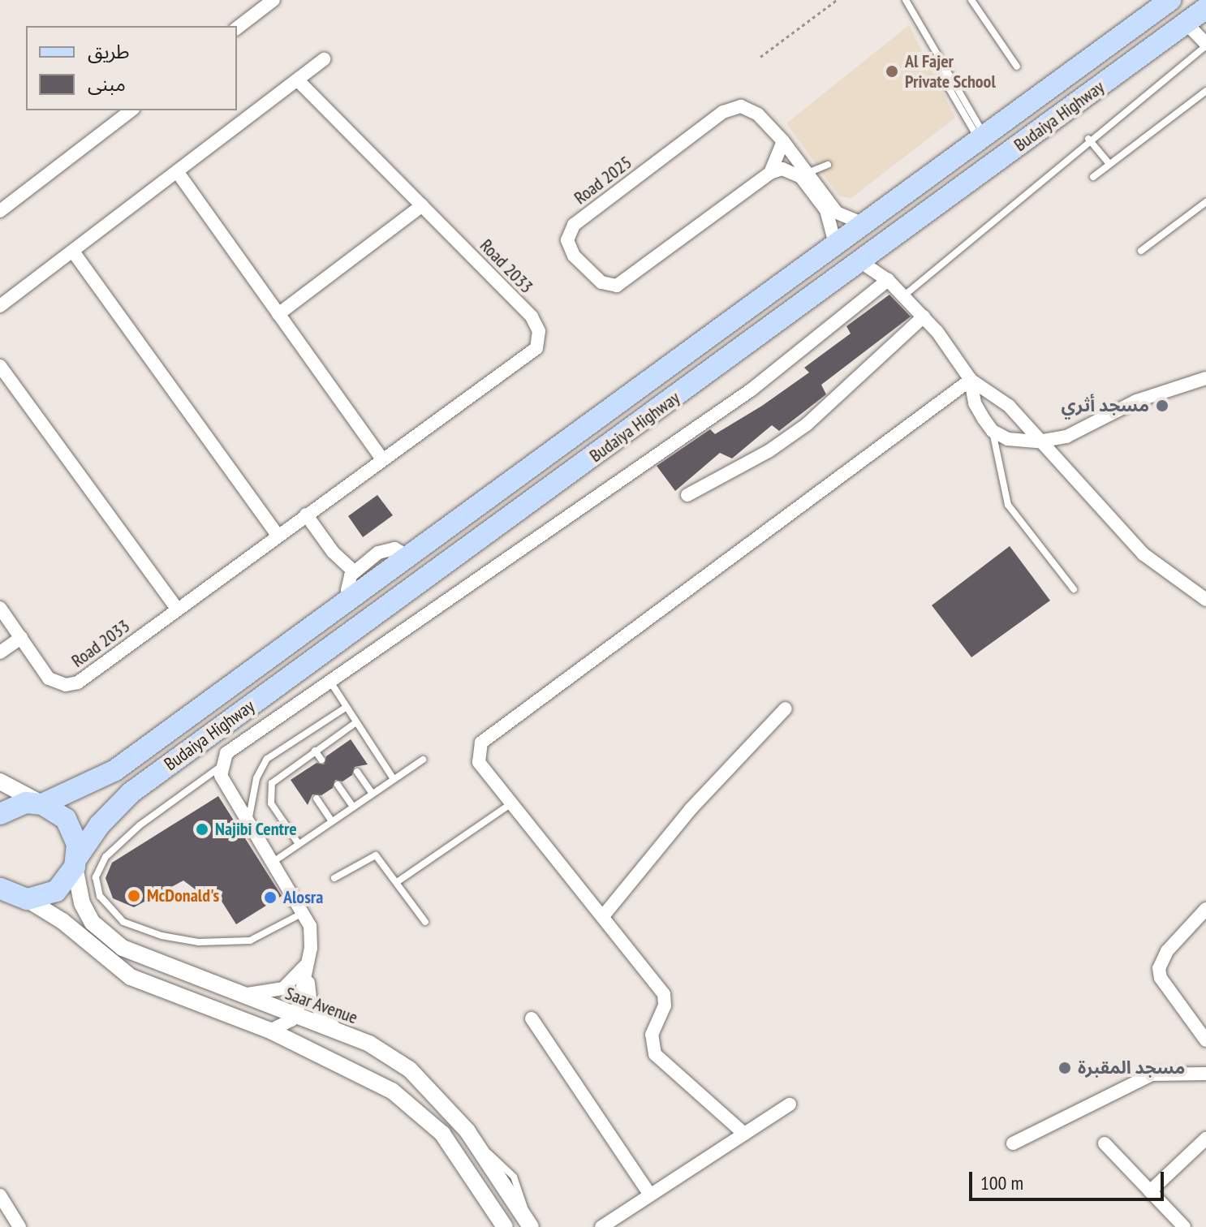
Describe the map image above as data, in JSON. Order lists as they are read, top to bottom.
{
  "streets": {
    "main road": ["Budaiya Highway"],
    "street": ["Road 2025", "Road 2033", "Saar Avenue"]
  },
  "crossings": [
    ["Budaiya Highway", "Road 2025"],
    ["Budaiya Highway", "Saar Avenue"]
  ],
  "places": [
    "Al Fajer Private School",
    "مسجد أثري",
    "Najibi Centre",
    "McDonald's",
    "Alosra",
    "مسجد المقبرة"
  ],
  "legend": ["طريق", "مبنى"],
  "scale_bar": "100 m"
}
